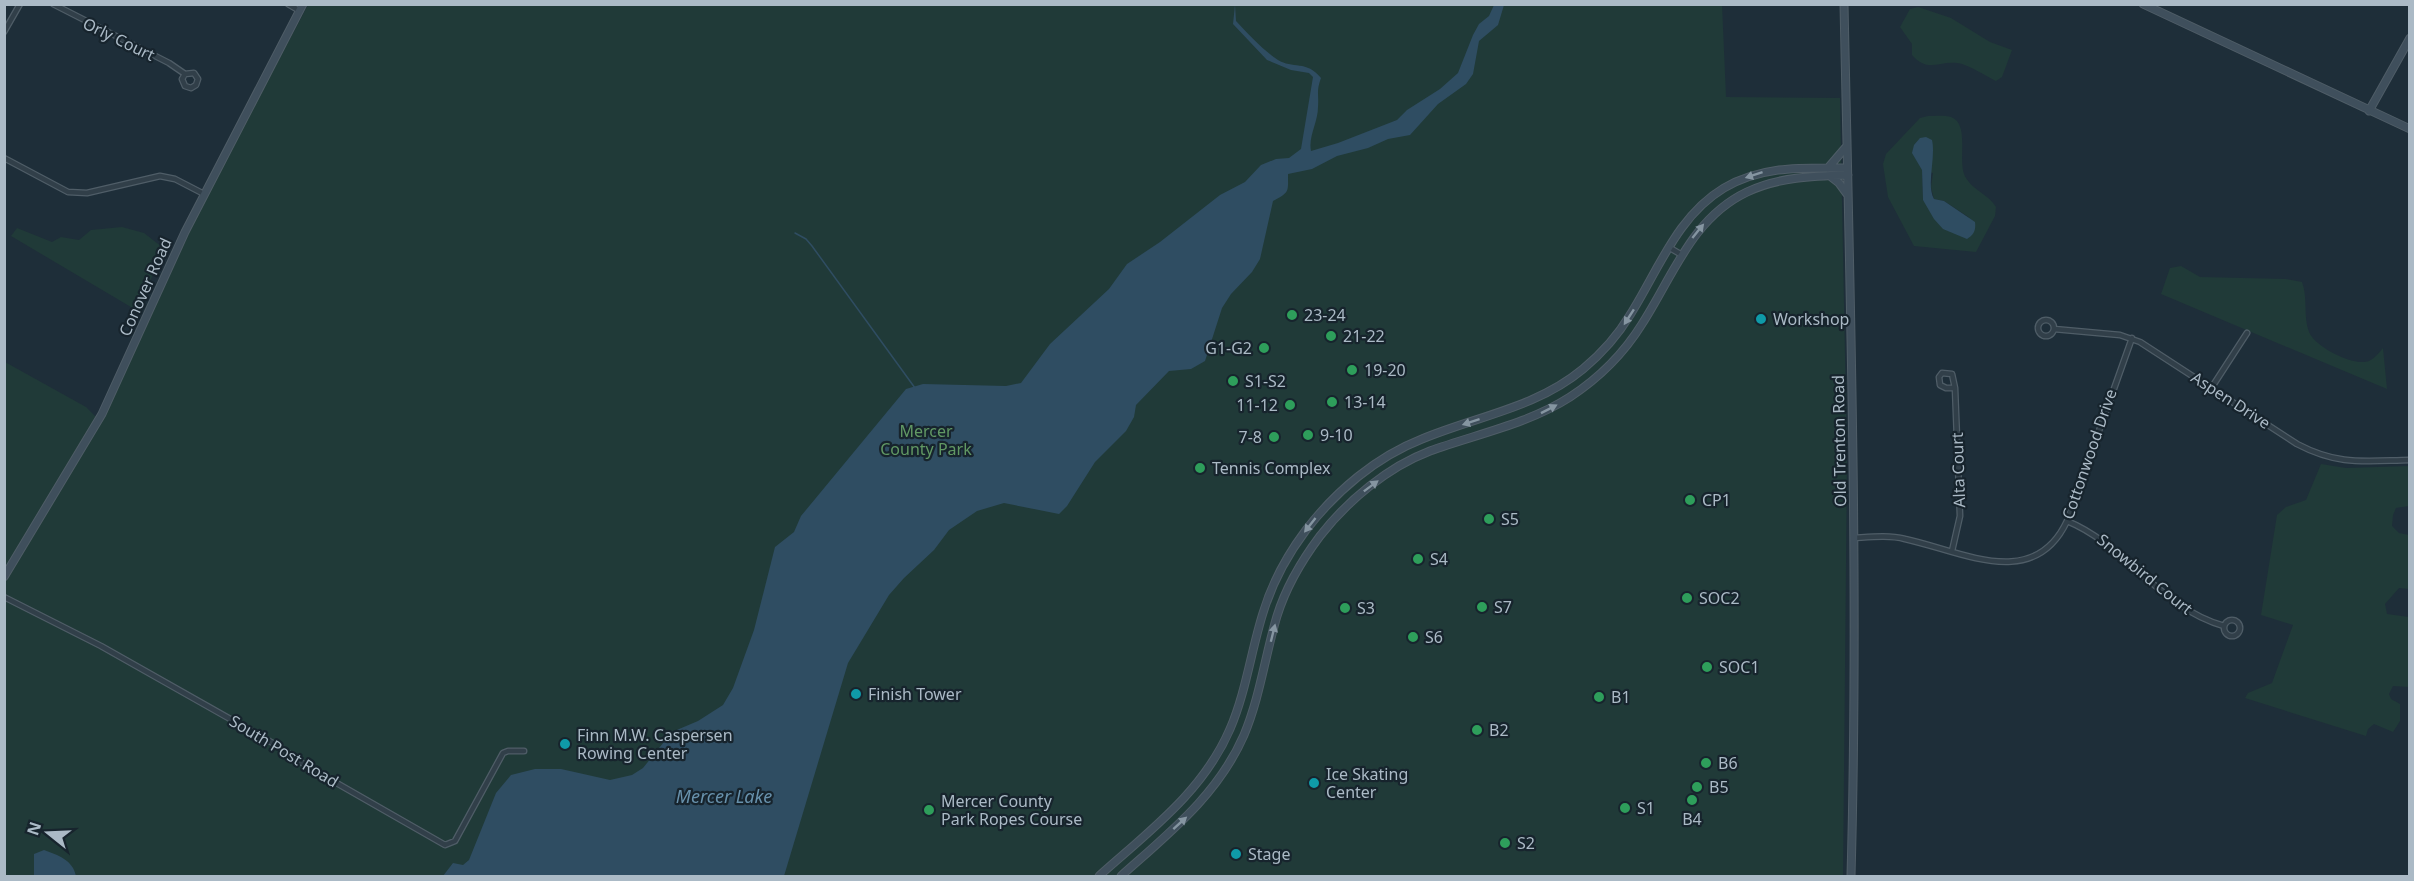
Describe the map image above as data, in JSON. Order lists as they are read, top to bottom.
{
  "streets": {
    "street": [
      "Orly Court",
      "Conover Road",
      "Aspen Drive",
      "Old Trenton Road",
      "Cottonwood Drive",
      "Alta Court",
      "Snowbird Court",
      "South Post Road"
    ]
  },
  "crossings": [
    ["Aspen Drive", "Cottonwood Drive"],
    ["Old Trenton Road", "Cottonwood Drive"],
    ["Cottonwood Drive", "Alta Court"],
    ["Cottonwood Drive", "Snowbird Court"]
  ],
  "water": ["Mercer Lake"],
  "parks": ["Mercer County Park"],
  "places": [
    "23-24",
    "Workshop",
    "21-22",
    "G1-G2",
    "19-20",
    "S1-S2",
    "13-14",
    "11-12",
    "9-10",
    "7-8",
    "Tennis Complex",
    "CP1",
    "S5",
    "S4",
    "SOC2",
    "S7",
    "S3",
    "S6",
    "SOC1",
    "Finish Tower",
    "B1",
    "B2",
    "Finn M.W. Caspersen Rowing Center",
    "B6",
    "Ice Skating Center",
    "B5",
    "B4",
    "S1",
    "Mercer County Park Ropes Course",
    "S2",
    "Stage"
  ],
  "north": "left"
}
